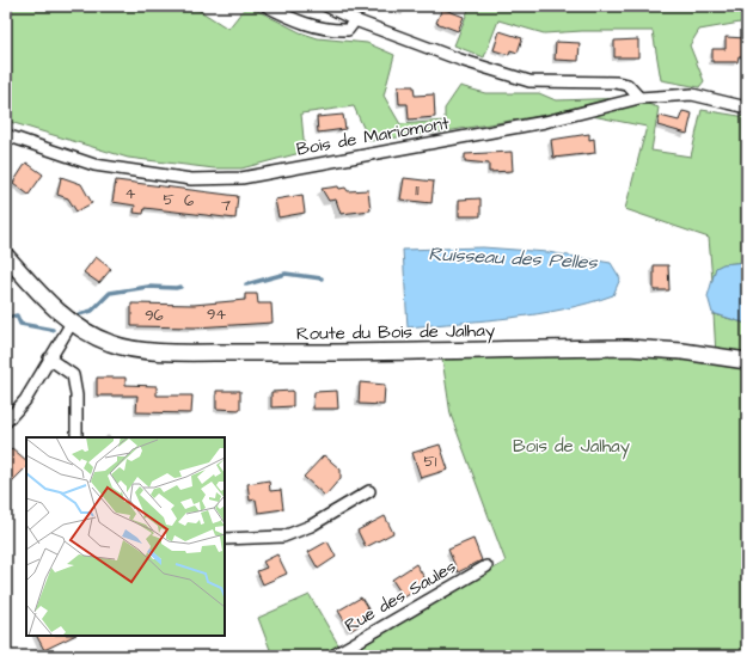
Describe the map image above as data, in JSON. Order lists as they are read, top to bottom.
{
  "streets": {
    "main road": ["Route du Bois de Jalhay"],
    "street": ["Bois de Mariomont", "Rue des Saules"]
  },
  "water": ["Ruisseau des Pelles"],
  "parks": ["Bois de Jalhay"],
  "house_numbers": [
    "11",
    "4",
    "5",
    "6",
    "7",
    "94",
    "96",
    "51"
  ]
}
